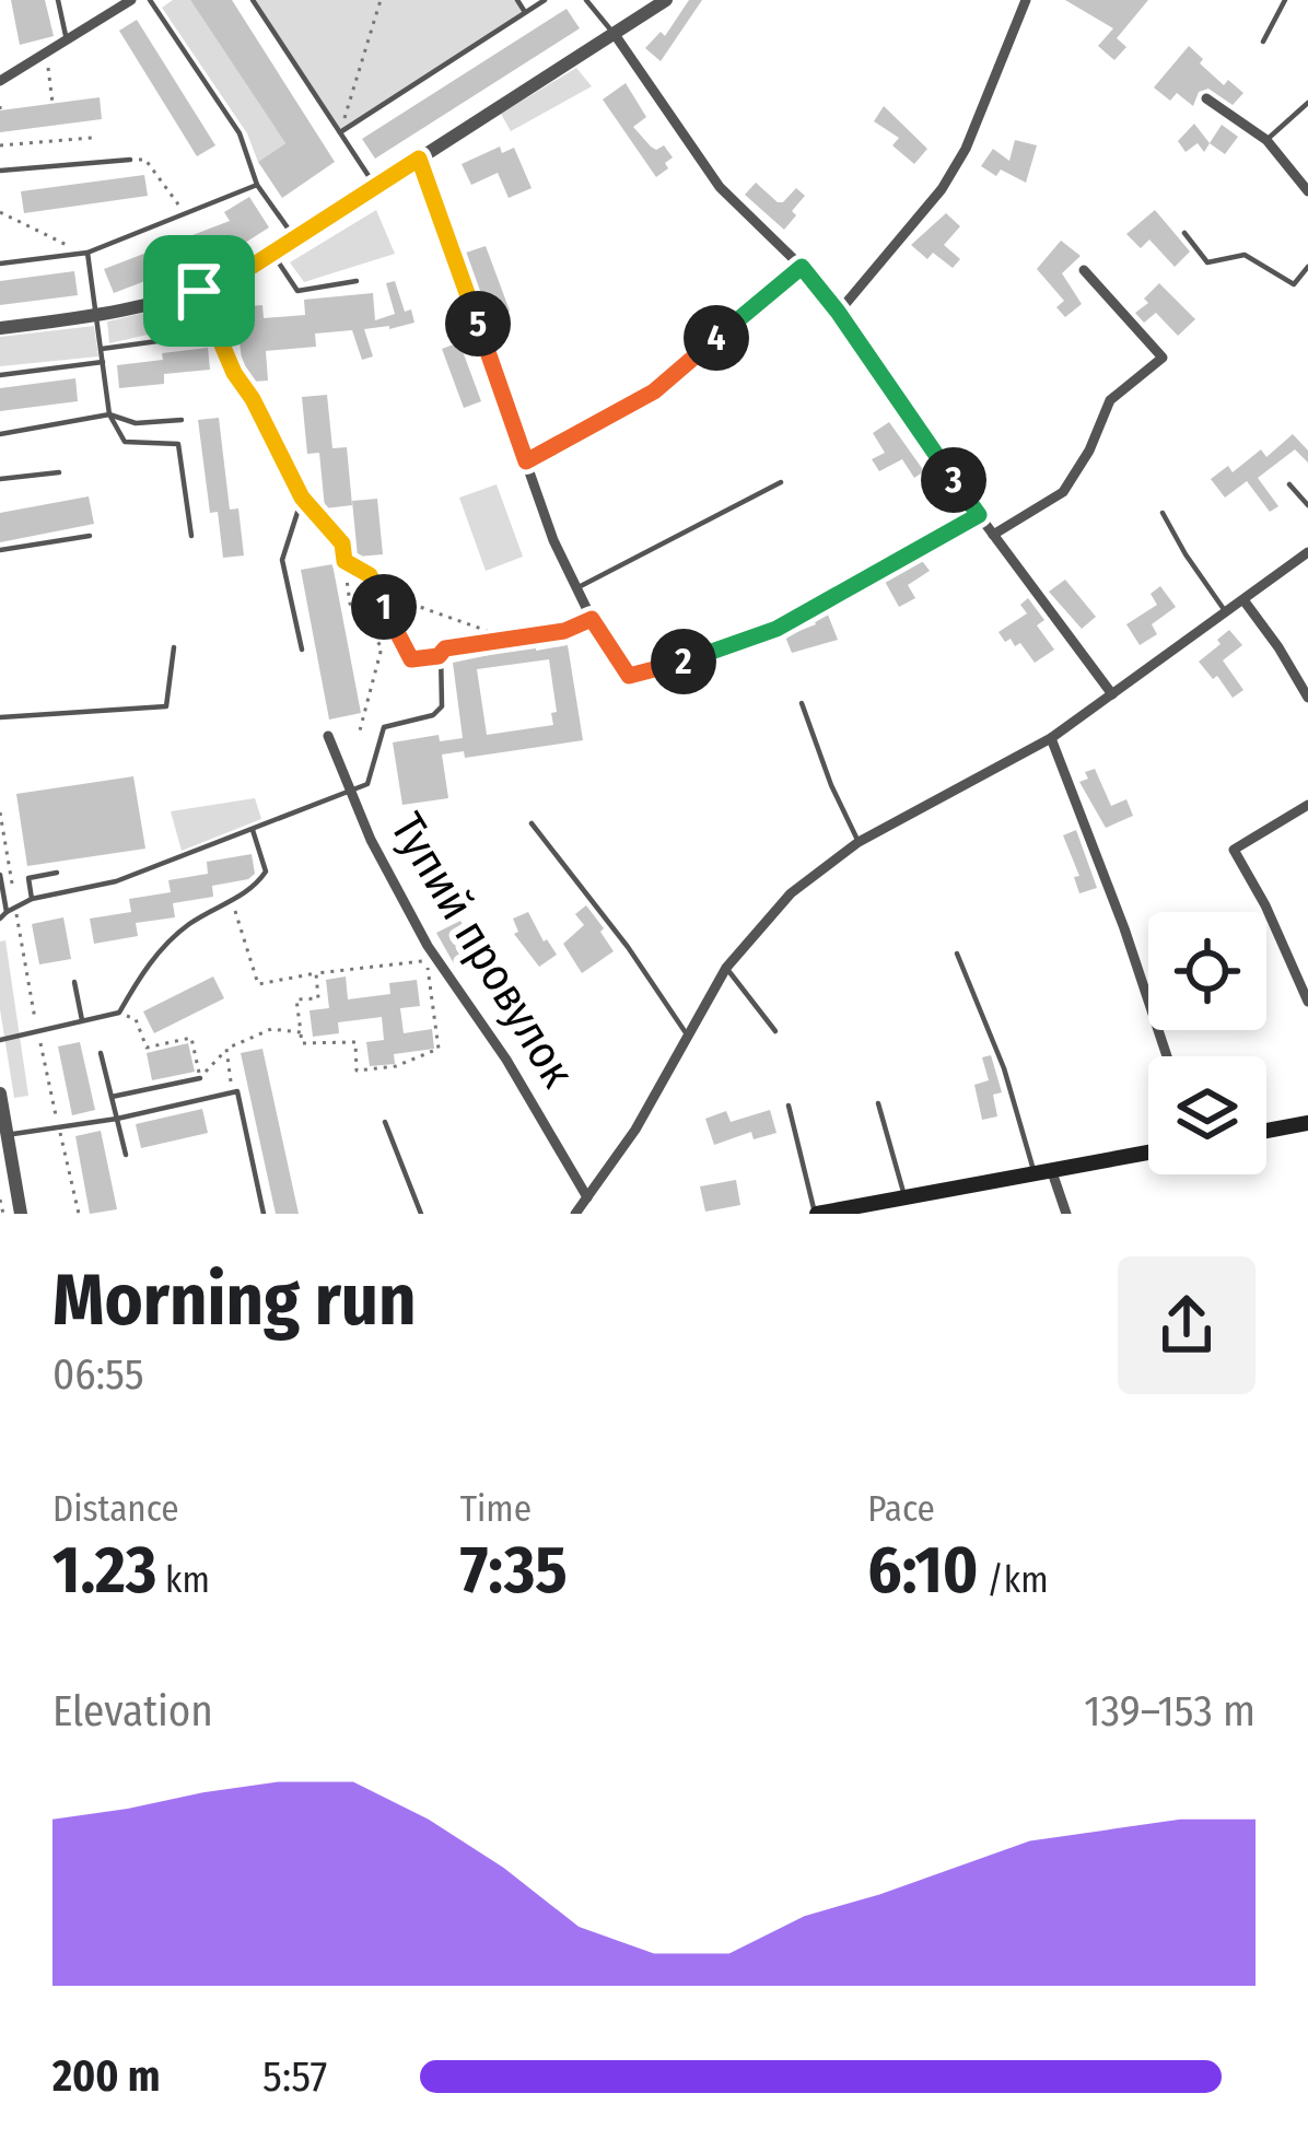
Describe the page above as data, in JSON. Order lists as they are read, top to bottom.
{
  "streets": {
    "street": ["Тупий провулок"]
  },
  "page": {
    "pins": [
      "5",
      "4",
      "3",
      "1",
      "2"
    ],
    "heading": ["Morning run", "06:55"],
    "stats": [
      ["Distance", "1.23 km"],
      ["Time", "7:35"],
      ["Pace", "6:10 /km"]
    ],
    "chart": ["Elevation", "139–153 m"],
    "list": [
      {
        "name": "200 m",
        "note": "5:57"
      }
    ]
  }
}
